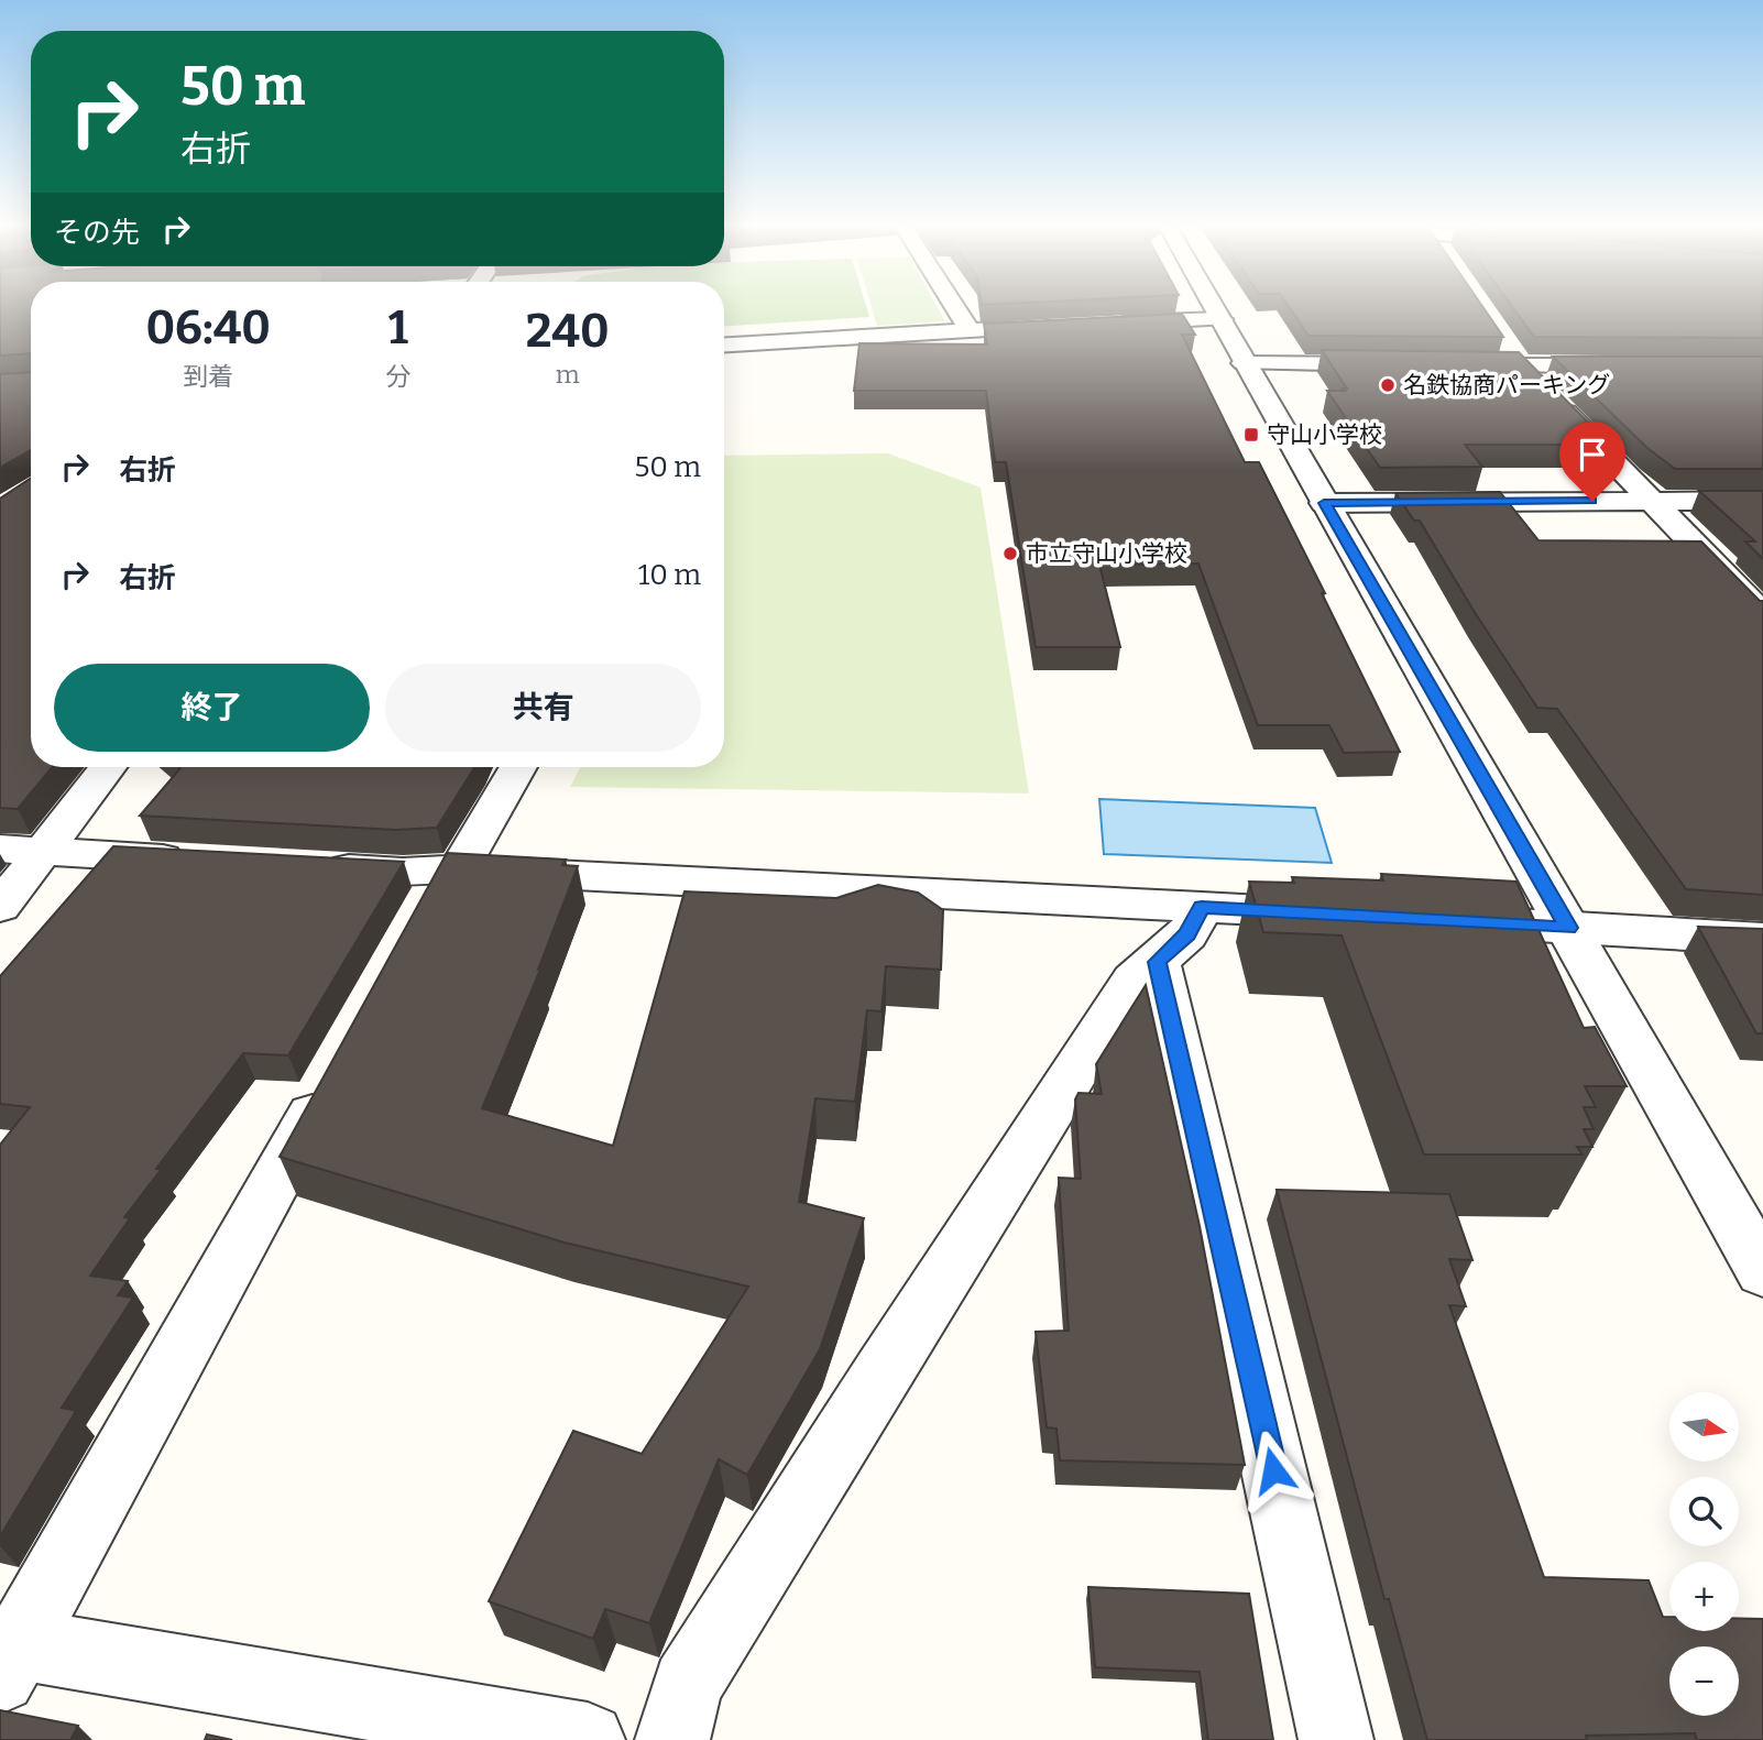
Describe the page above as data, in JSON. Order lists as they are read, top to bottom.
{
  "places": {
    "other": ["名鉄協商パーキング", "市立守山小学校"],
    "transit": ["守山小学校"]
  },
  "north": "right",
  "page": {
    "turn": ["50 m", "右折"],
    "then": "その先",
    "eta": [
      "06:40",
      "到着",
      "1",
      "分",
      "240",
      "m"
    ],
    "list": [
      {
        "name": "右折",
        "value": "50 m"
      },
      {
        "name": "右折",
        "value": "10 m"
      }
    ],
    "buttons": ["終了", "共有"],
    "map_buttons": ["+", "−"]
  }
}
